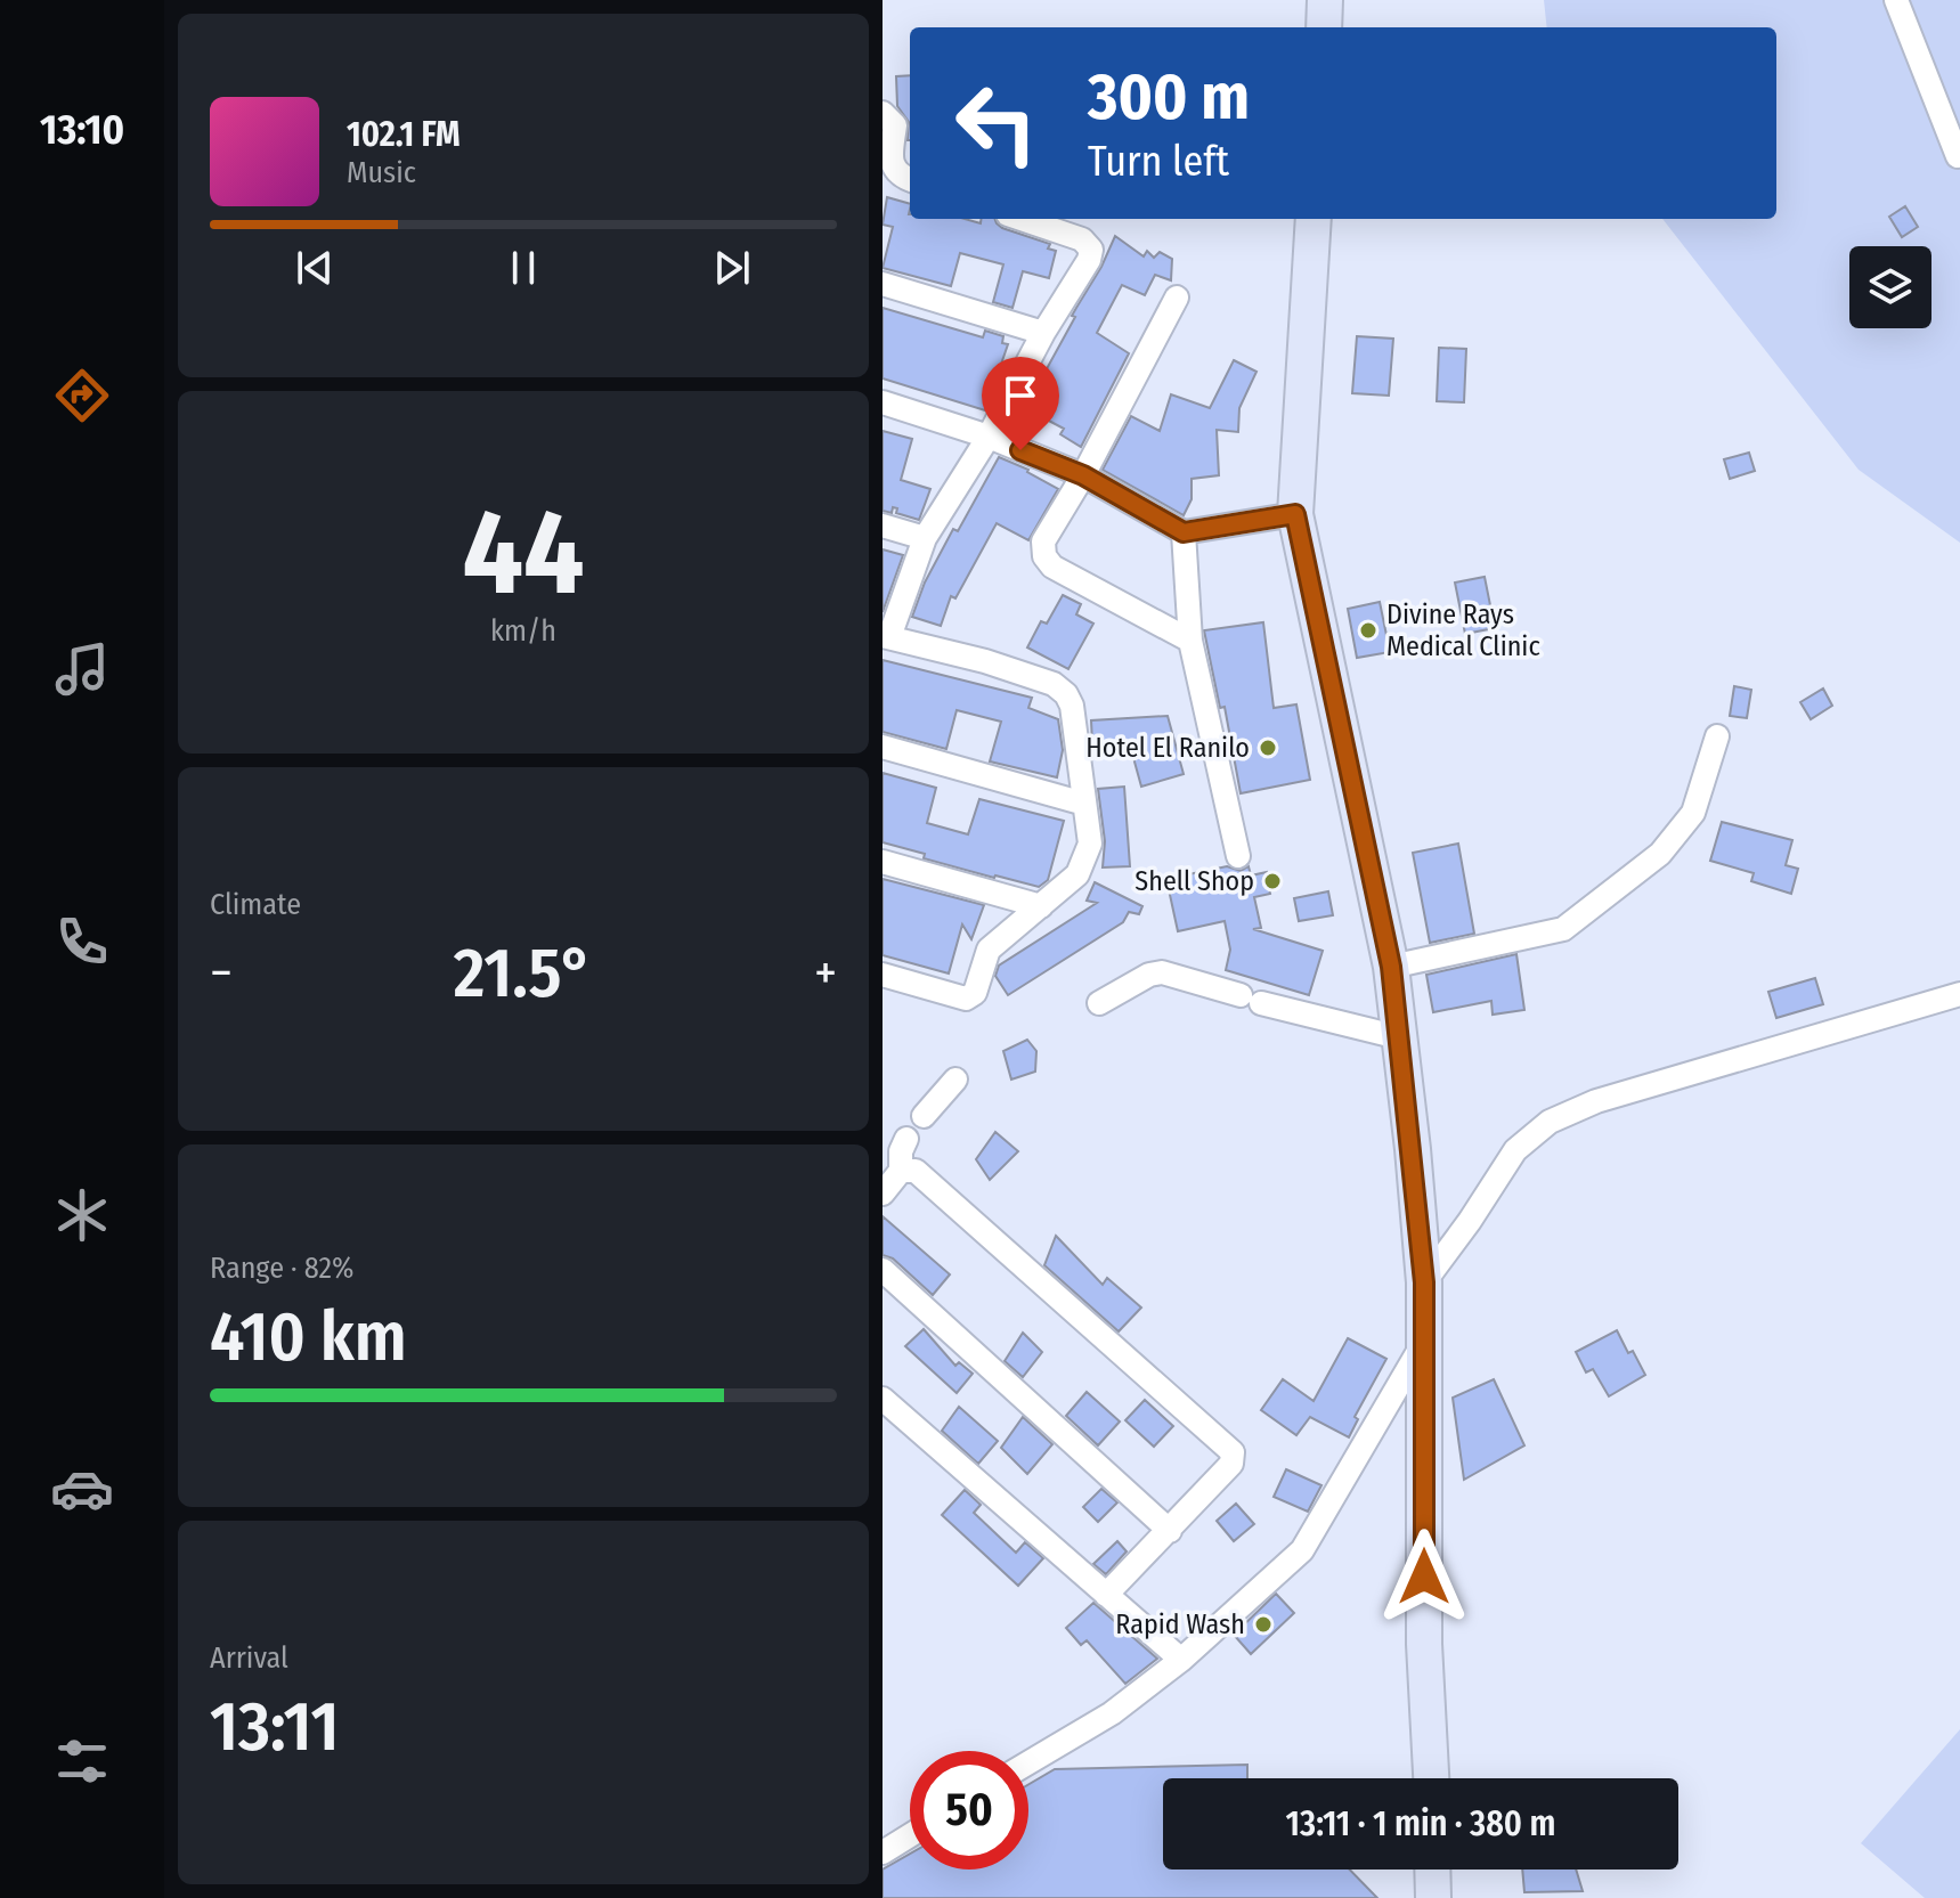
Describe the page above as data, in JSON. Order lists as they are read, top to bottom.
{
  "places": [
    "Divine Rays Medical Clinic",
    "Hotel El Ranilo",
    "Shell Shop",
    "Rapid Wash"
  ],
  "page": {
    "tabs": "13:10",
    "turn": ["300 m", "Turn left"],
    "song": ["102.1 FM", "Music"],
    "tile": [
      ["44", "km/h"],
      "Climate",
      ["Range · 82%", "410 km"],
      ["Arrival", "13:11"]
    ],
    "heat": ["−", "21.5°", "+"],
    "limit": "50",
    "trip": "13:11 · 1 min · 380 m"
  }
}
